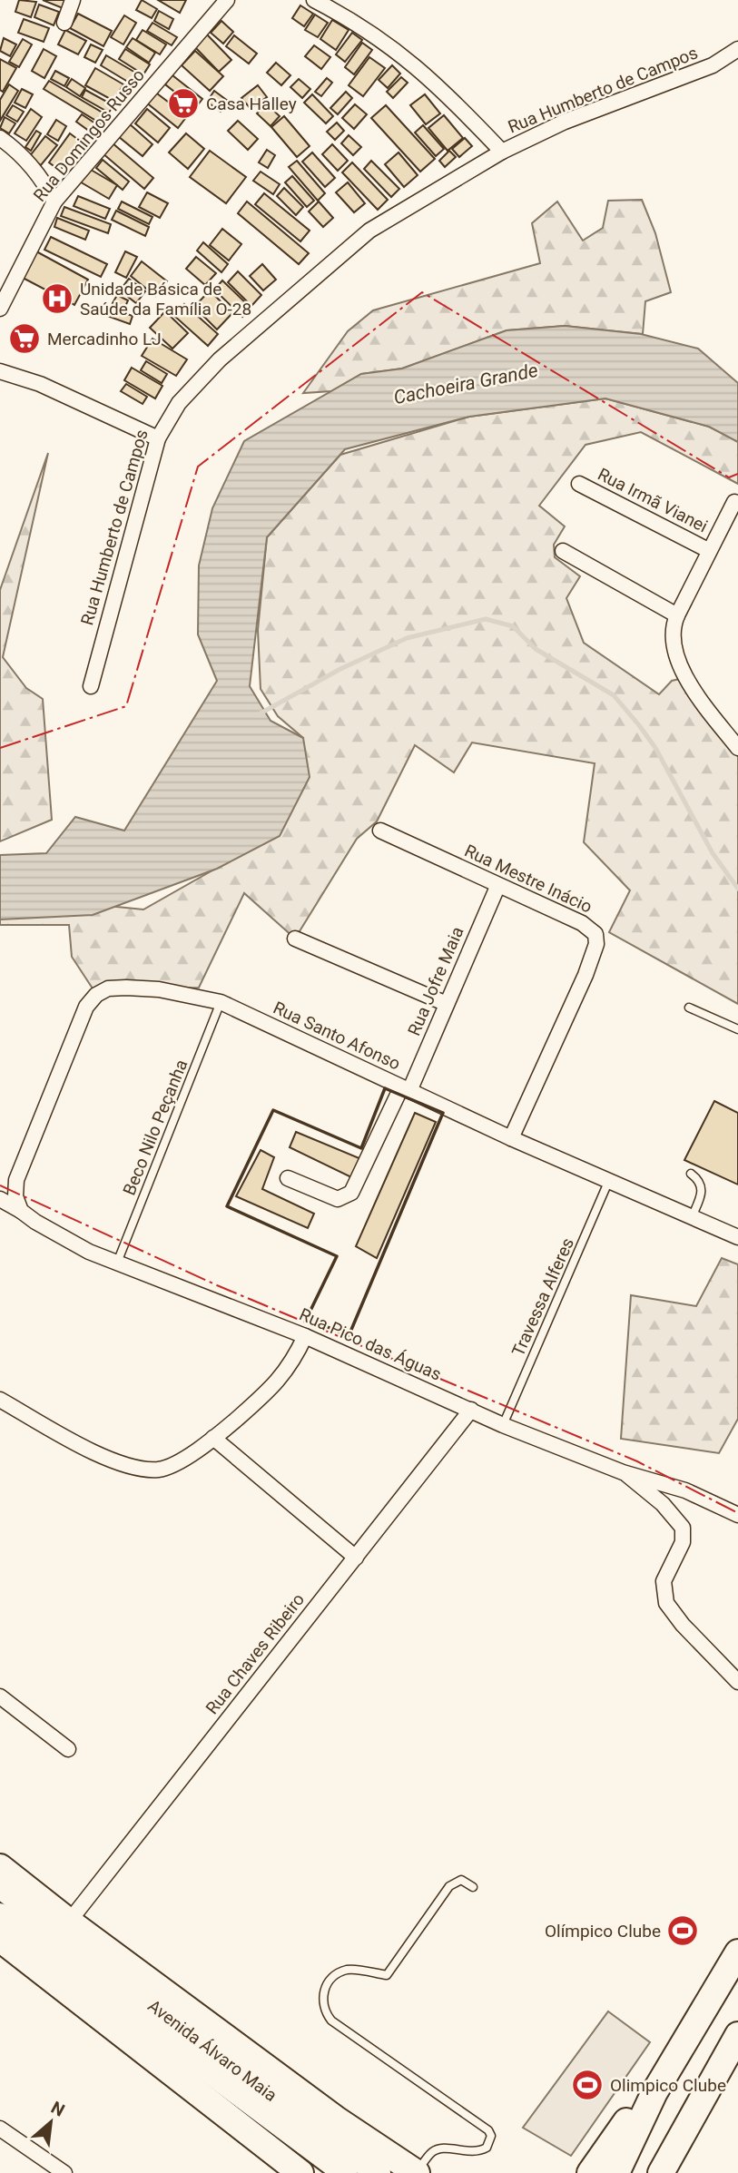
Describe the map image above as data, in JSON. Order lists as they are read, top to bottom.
{
  "streets": {
    "main road": ["Avenida Álvaro Maia"],
    "street": [
      "Rua Humberto de Campos",
      "Rua Domingos Russo",
      "Rua Irmã Vianei",
      "Rua Mestre Inácio",
      "Rua Jofre Maia",
      "Rua Santo Afonso",
      "Rua Pico das Águas",
      "Rua Chaves Ribeiro"
    ],
    "lane": ["Beco Nilo Peçanha", "Travessa Alferes"]
  },
  "crossings": [
    ["Rua Mestre Inácio", "Rua Jofre Maia"],
    ["Rua Mestre Inácio", "Rua Santo Afonso"],
    ["Rua Jofre Maia", "Rua Santo Afonso"],
    ["Rua Santo Afonso", "Beco Nilo Peçanha"],
    ["Rua Santo Afonso", "Travessa Alferes"],
    ["Rua Santo Afonso", "Rua Pico das Águas"],
    ["Beco Nilo Peçanha", "Rua Pico das Águas"],
    ["Travessa Alferes", "Rua Pico das Águas"],
    ["Rua Pico das Águas", "Rua Chaves Ribeiro"],
    ["Rua Chaves Ribeiro", "Avenida Álvaro Maia"]
  ],
  "water": ["Cachoeira Grande"],
  "places": {
    "supermarket": ["Casa Halley", "Mercadinho LJ"],
    "hospital": ["Unidade Básica de Saúde da Família O-28"],
    "sports": ["Olímpico Clube", "Olimpico Clube"]
  },
  "north": "top right"
}
